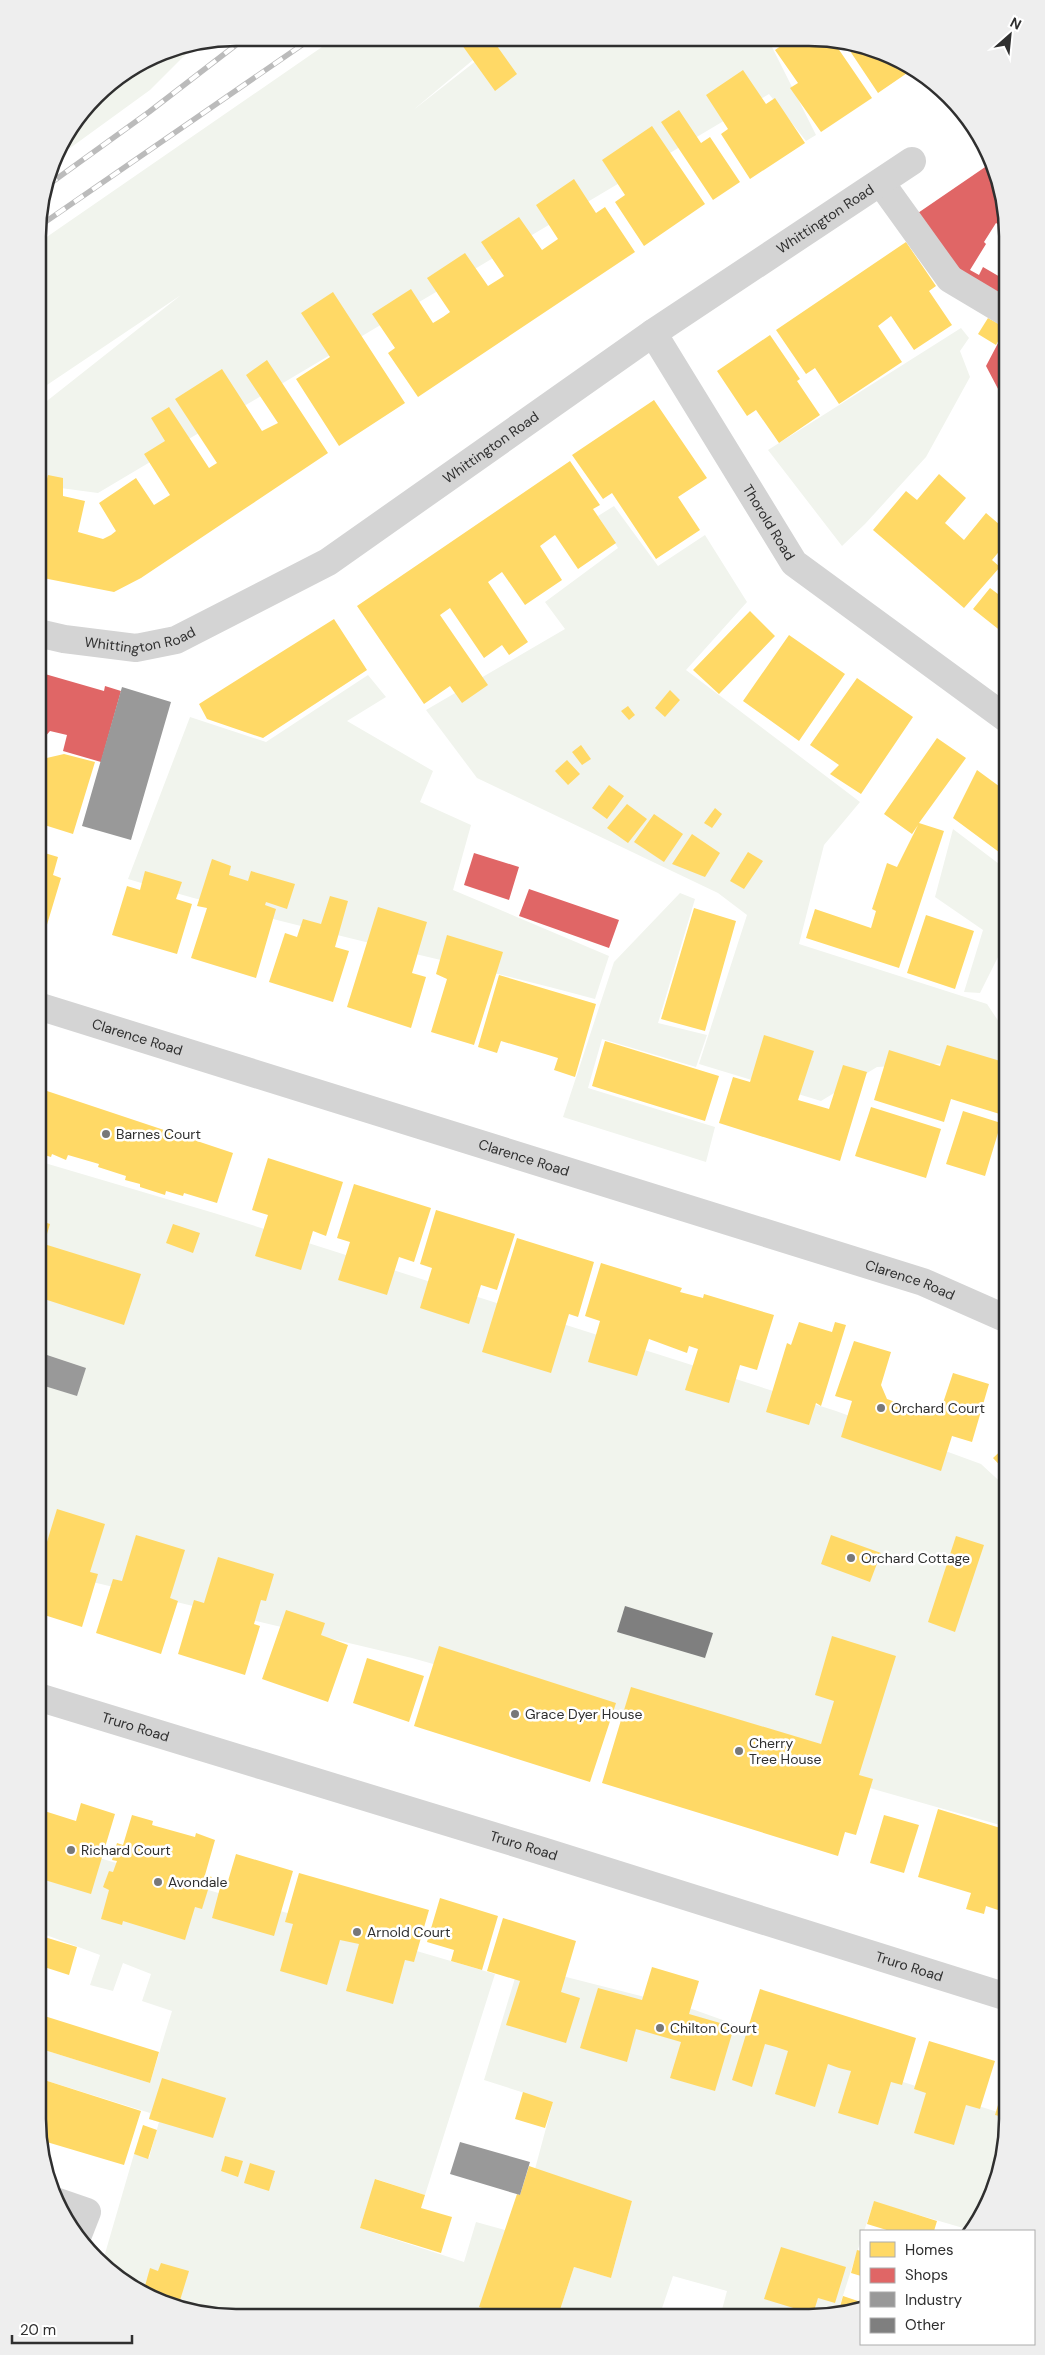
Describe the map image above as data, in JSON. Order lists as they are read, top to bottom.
{
  "streets": {
    "street": [
      "Whittington Road",
      "Thorold Road",
      "Clarence Road",
      "Truro Road"
    ]
  },
  "crossings": [
    ["Whittington Road", "Thorold Road"]
  ],
  "places": [
    "Barnes Court",
    "Orchard Court",
    "Orchard Cottage",
    "Grace Dyer House",
    "Cherry Tree House",
    "Richard Court",
    "Avondale",
    "Arnold Court",
    "Chilton Court"
  ],
  "legend": [
    "Homes",
    "Shops",
    "Industry",
    "Other"
  ],
  "scale_bar": "20 m",
  "north": "top right"
}
